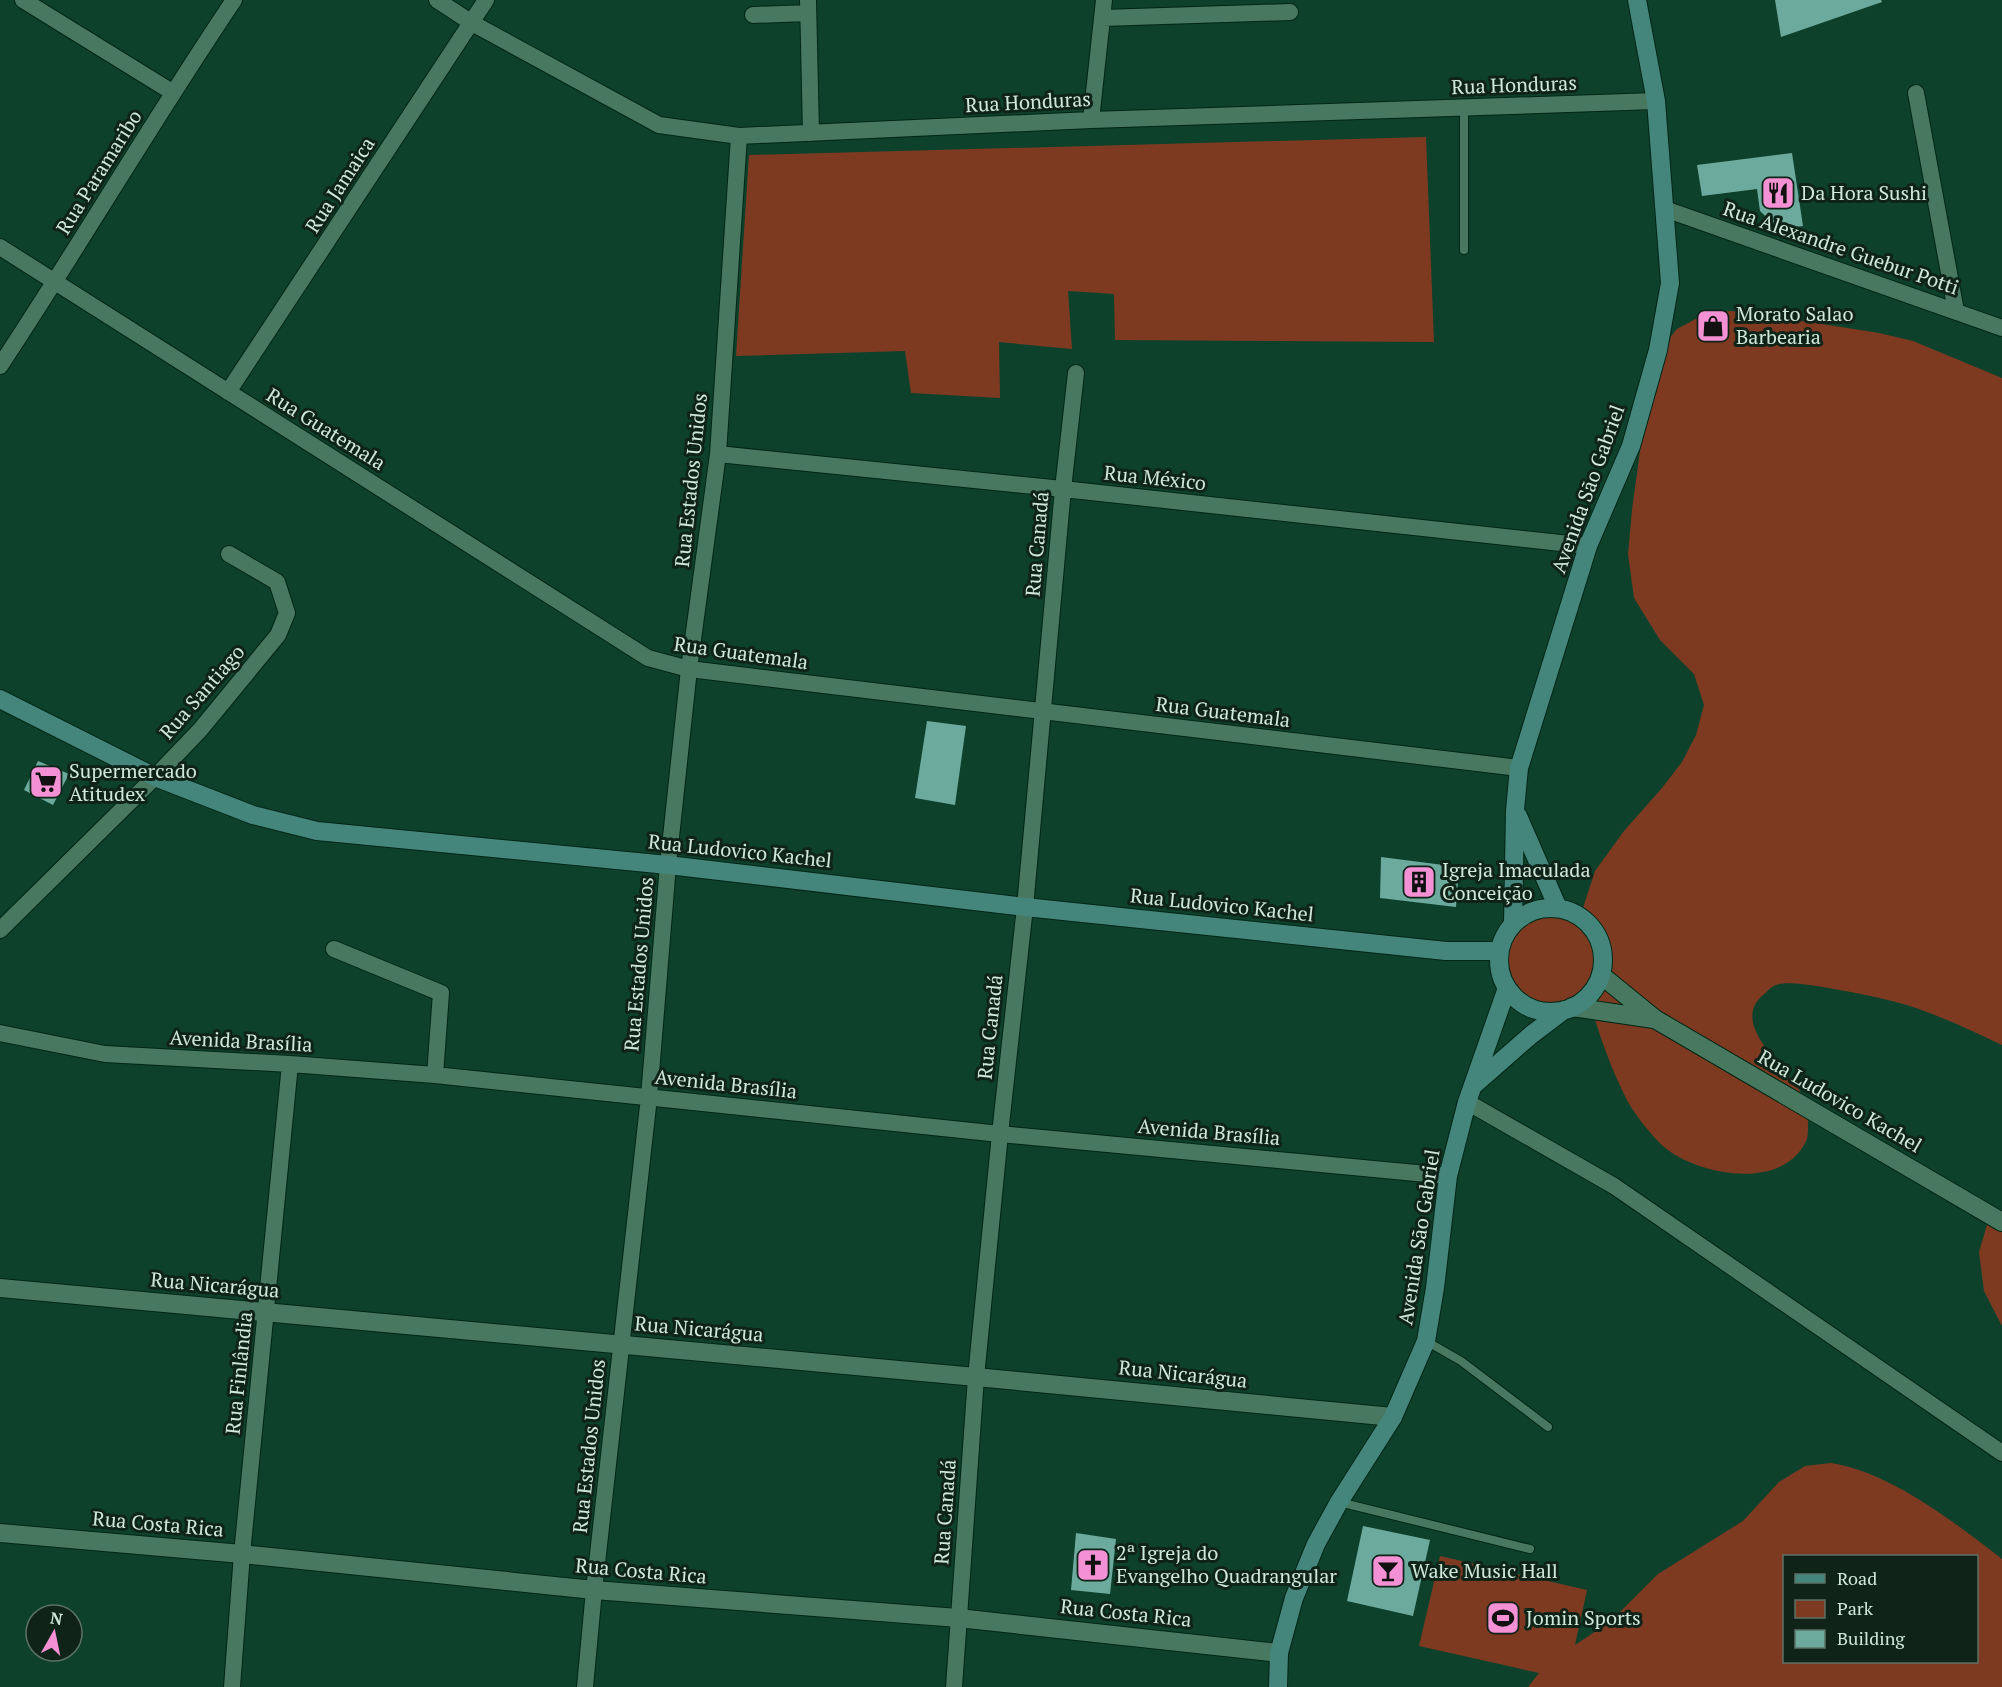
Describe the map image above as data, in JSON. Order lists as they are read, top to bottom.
{
  "streets": {
    "main road": ["Avenida São Gabriel", "Rua Ludovico Kachel"],
    "street": [
      "Rua Honduras",
      "Rua Paramaribo",
      "Rua Jamaica",
      "Rua Alexandre Guebur Potti",
      "Rua Guatemala",
      "Rua México",
      "Rua Estados Unidos",
      "Rua Canadá",
      "Rua Santiago",
      "Avenida Brasília",
      "Rua Nicarágua",
      "Rua Finlândia",
      "Rua Costa Rica"
    ]
  },
  "crossings": [
    ["Rua Honduras", "Rua Jamaica"],
    ["Rua Honduras", "Rua Estados Unidos"],
    ["Rua Honduras", "Avenida São Gabriel"],
    ["Rua Paramaribo", "Rua Guatemala"],
    ["Rua Jamaica", "Rua Guatemala"],
    ["Rua Alexandre Guebur Potti", "Avenida São Gabriel"],
    ["Rua Guatemala", "Rua Estados Unidos"],
    ["Rua Guatemala", "Avenida São Gabriel"],
    ["Rua Guatemala", "Rua Canadá"],
    ["Rua México", "Rua Estados Unidos"],
    ["Rua México", "Avenida São Gabriel"],
    ["Rua México", "Rua Canadá"],
    ["Rua Estados Unidos", "Rua Ludovico Kachel"],
    ["Rua Estados Unidos", "Avenida Brasília"],
    ["Rua Estados Unidos", "Rua Nicarágua"],
    ["Rua Estados Unidos", "Rua Costa Rica"],
    ["Avenida São Gabriel", "Rua Ludovico Kachel"],
    ["Avenida São Gabriel", "Avenida Brasília"],
    ["Avenida São Gabriel", "Rua Nicarágua"],
    ["Avenida São Gabriel", "Rua Costa Rica"],
    ["Rua Canadá", "Rua Ludovico Kachel"],
    ["Rua Canadá", "Avenida Brasília"],
    ["Rua Canadá", "Rua Nicarágua"],
    ["Rua Canadá", "Rua Costa Rica"],
    ["Rua Santiago", "Rua Ludovico Kachel"],
    ["Avenida Brasília", "Rua Finlândia"],
    ["Rua Nicarágua", "Rua Finlândia"],
    ["Rua Finlândia", "Rua Costa Rica"]
  ],
  "places": {
    "restaurant": ["Da Hora Sushi"],
    "shop": ["Morato Salao Barbearia"],
    "supermarket": ["Supermercado Atitudex"],
    "building": ["Igreja Imaculada Conceição"],
    "church": ["2ª Igreja do Evangelho Quadrangular"],
    "bar": ["Wake Music Hall"],
    "sports": ["Jomin Sports"]
  },
  "legend": ["Road", "Park", "Building"],
  "north": "top"
}
